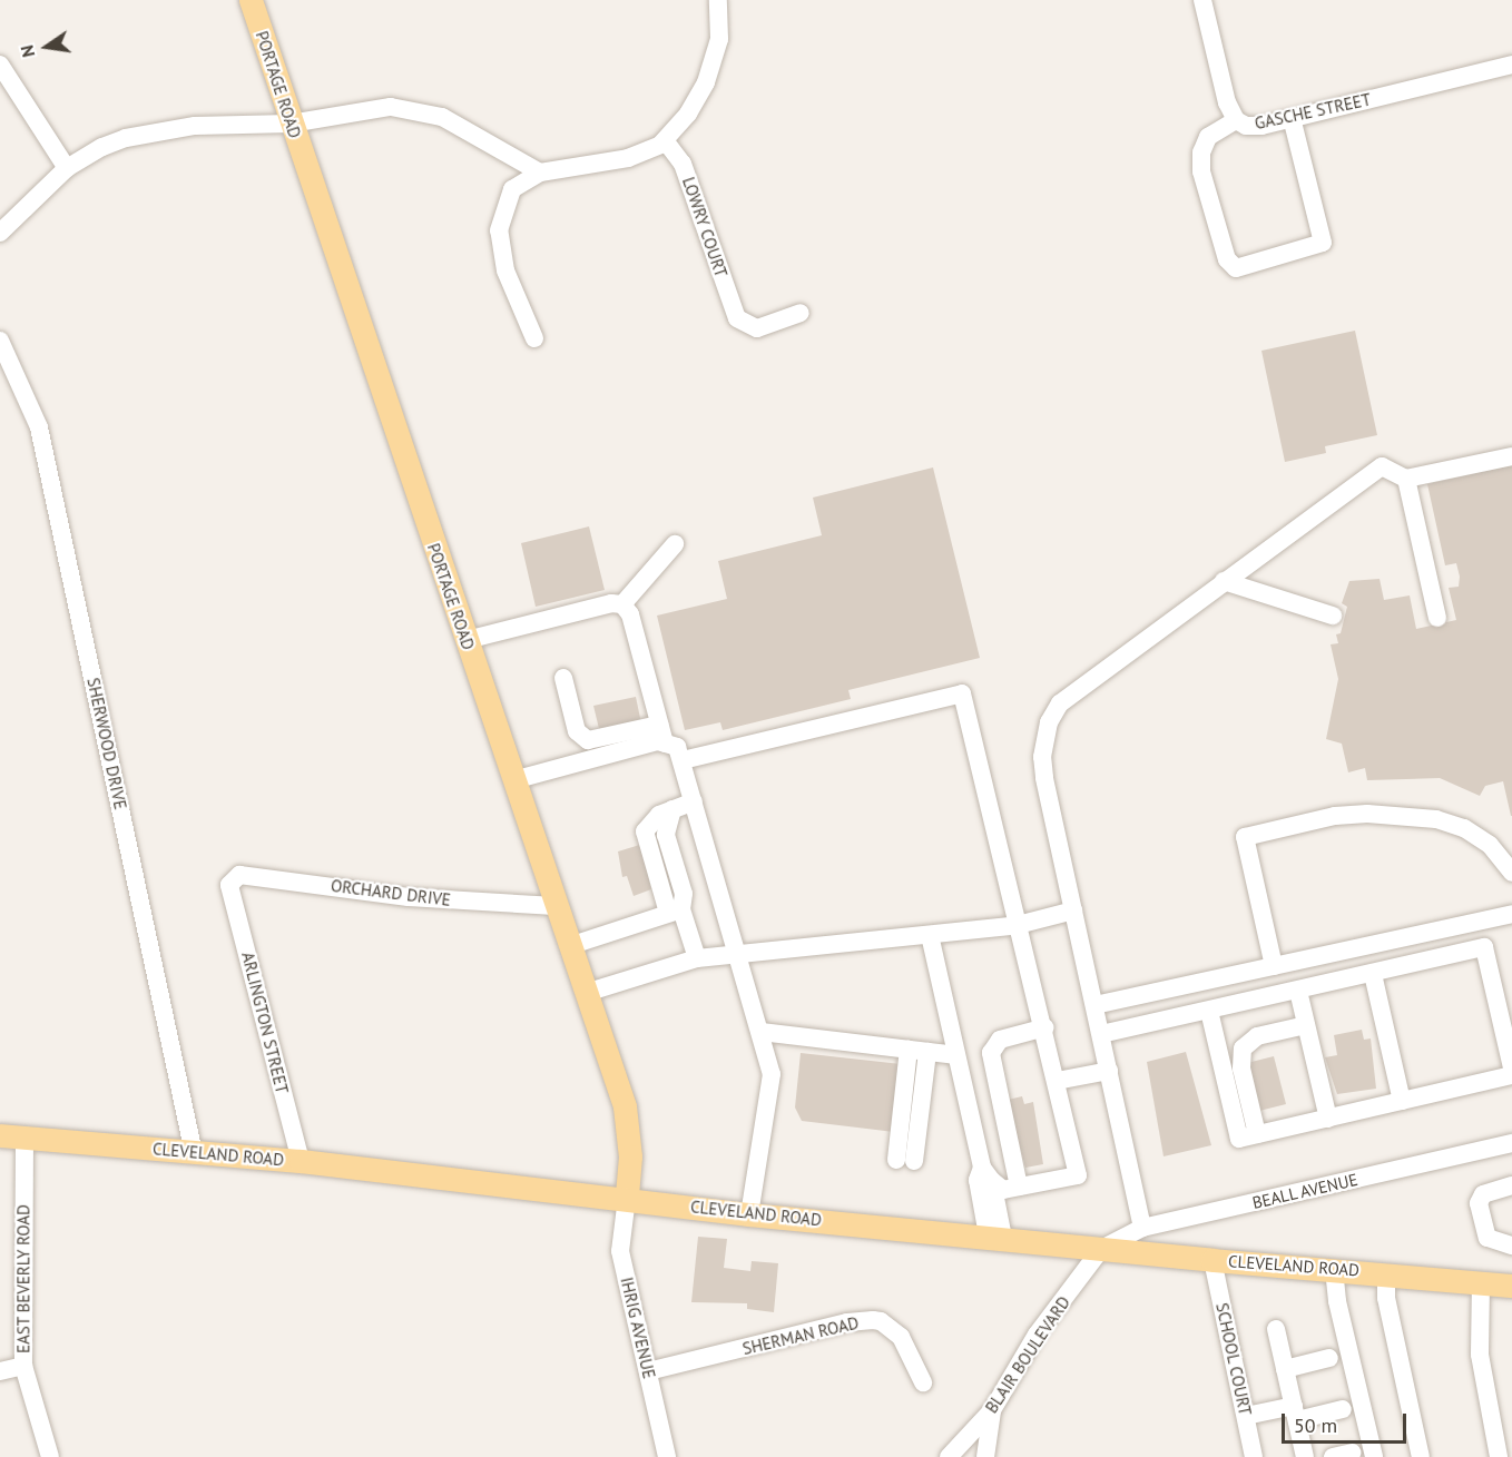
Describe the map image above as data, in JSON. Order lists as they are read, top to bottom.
{
  "streets": {
    "main road": ["PORTAGE ROAD", "CLEVELAND ROAD"],
    "street": [
      "GASCHE STREET",
      "LOWRY COURT",
      "SHERWOOD DRIVE",
      "ORCHARD DRIVE",
      "ARLINGTON STREET",
      "BEALL AVENUE",
      "EAST BEVERLY ROAD",
      "IHRIG AVENUE",
      "SHERMAN ROAD",
      "BLAIR BOULEVARD",
      "SCHOOL COURT"
    ]
  },
  "crossings": [
    ["PORTAGE ROAD", "ORCHARD DRIVE"],
    ["PORTAGE ROAD", "CLEVELAND ROAD"],
    ["PORTAGE ROAD", "IHRIG AVENUE"],
    ["SHERWOOD DRIVE", "CLEVELAND ROAD"],
    ["ORCHARD DRIVE", "ARLINGTON STREET"],
    ["ARLINGTON STREET", "CLEVELAND ROAD"],
    ["CLEVELAND ROAD", "BEALL AVENUE"],
    ["CLEVELAND ROAD", "EAST BEVERLY ROAD"],
    ["CLEVELAND ROAD", "IHRIG AVENUE"],
    ["CLEVELAND ROAD", "BLAIR BOULEVARD"],
    ["CLEVELAND ROAD", "SCHOOL COURT"],
    ["BEALL AVENUE", "BLAIR BOULEVARD"],
    ["IHRIG AVENUE", "SHERMAN ROAD"]
  ],
  "scale_bar": "50 m",
  "north": "left"
}
